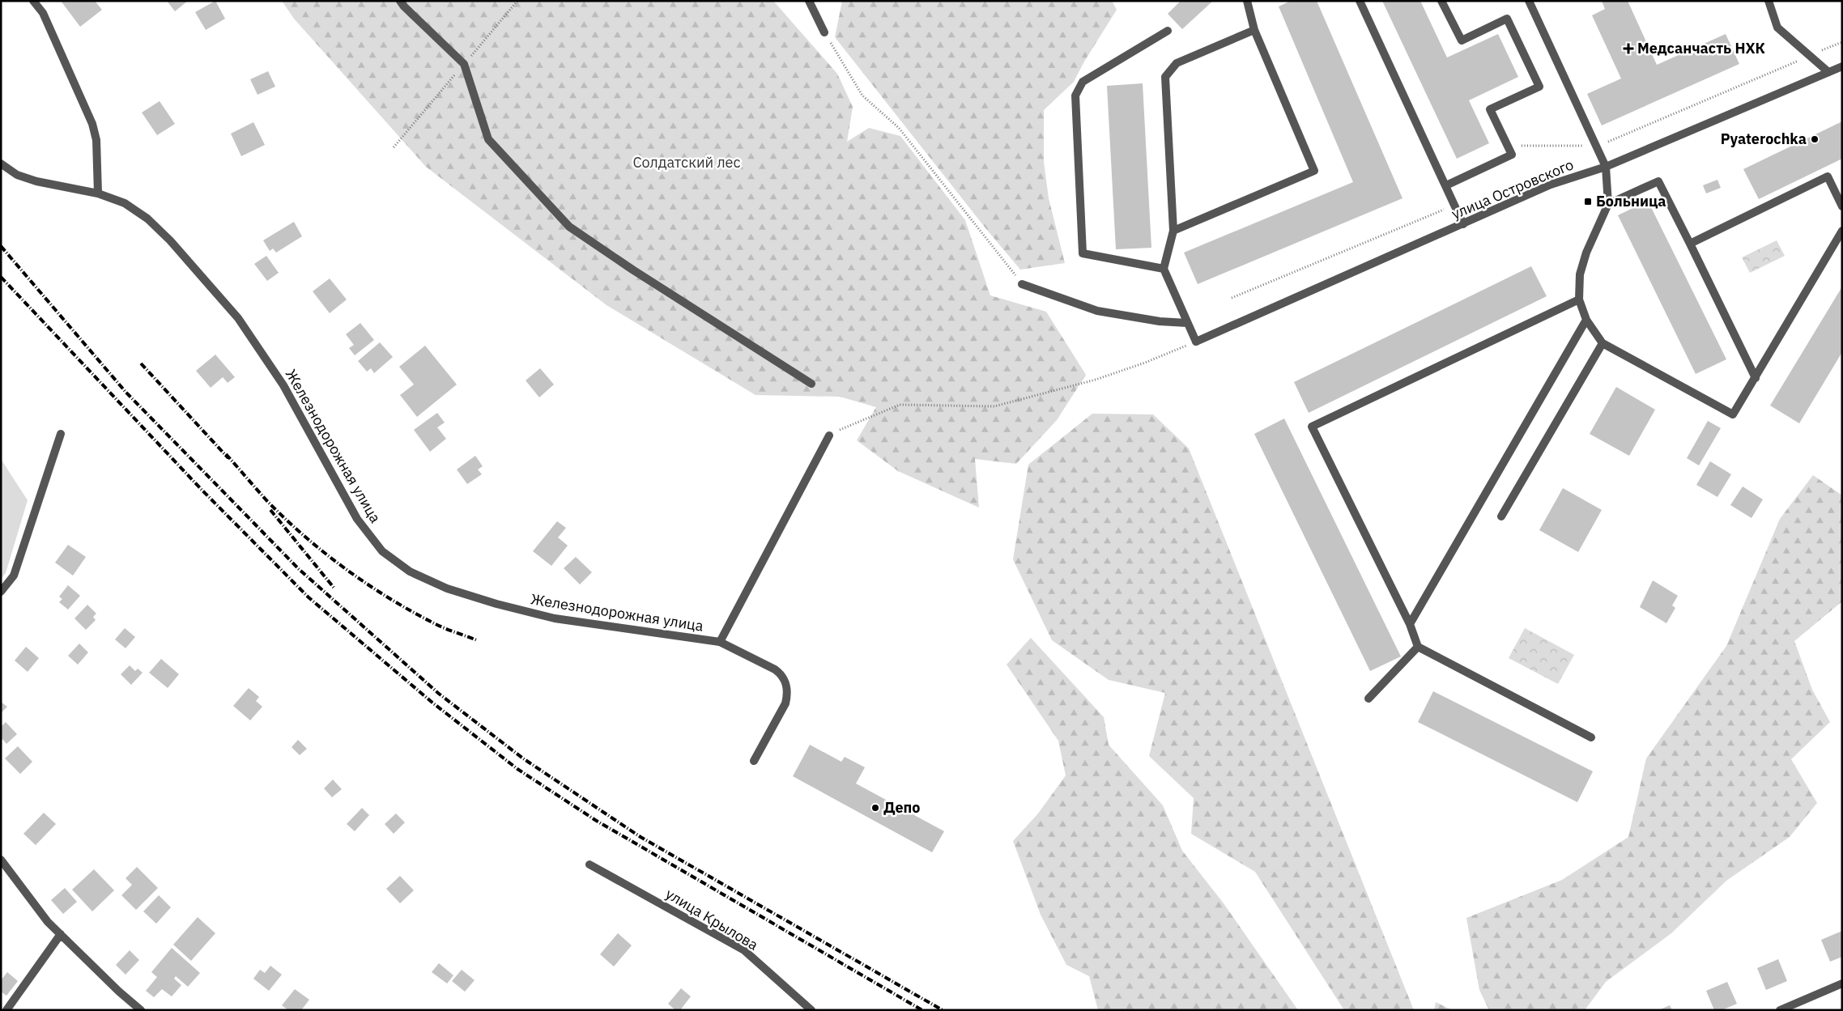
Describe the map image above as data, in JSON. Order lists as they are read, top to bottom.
{
  "streets": {
    "street": ["улица Островского", "Железнодорожная улица", "улица Крылова"]
  },
  "parks": ["Солдатский лес"],
  "places": {
    "health": ["Медсанчасть НХК"],
    "other": ["Pyaterochka", "Депо"],
    "transit": ["Больница"]
  }
}
